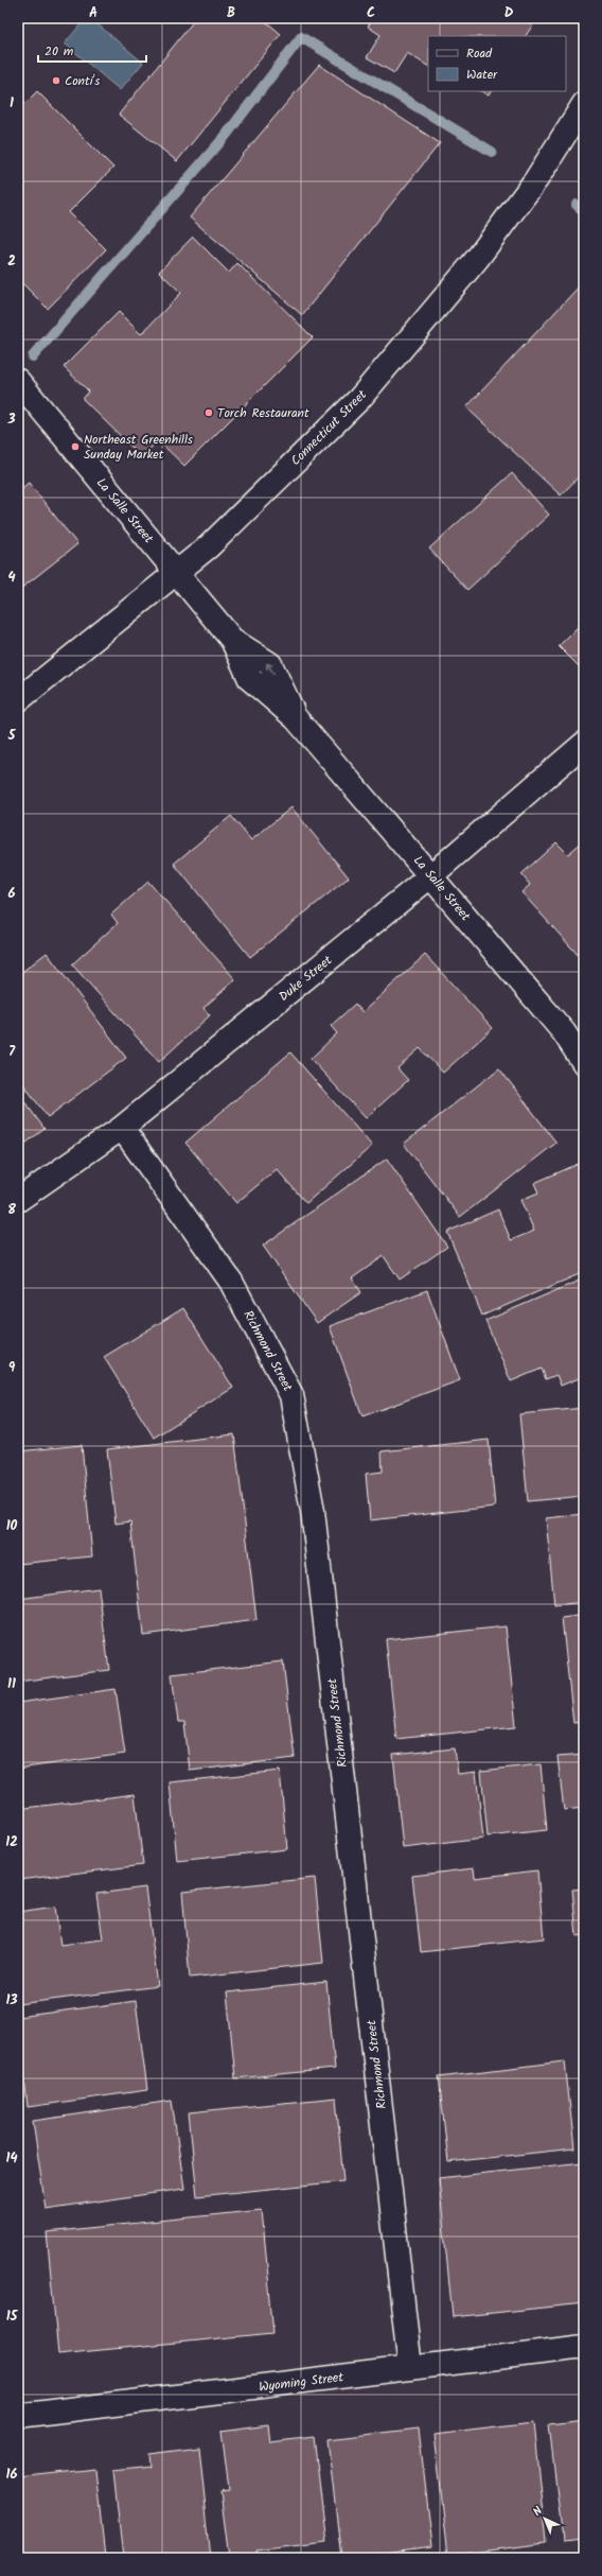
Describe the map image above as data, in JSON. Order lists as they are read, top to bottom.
{
  "streets": {
    "street": [
      "Connecticut Street",
      "La Salle Street",
      "Duke Street",
      "Richmond Street",
      "Wyoming Street"
    ]
  },
  "crossings": [
    ["Connecticut Street", "La Salle Street"],
    ["La Salle Street", "Duke Street"],
    ["Duke Street", "Richmond Street"],
    ["Richmond Street", "Wyoming Street"]
  ],
  "places": ["Conti's", "Torch Restaurant", "Northeast Greenhills Sunday Market"],
  "legend": ["Road", "Water"],
  "scale_bar": "20 m",
  "north": "top left",
  "grid": {
    "columns": [
      "A",
      "B",
      "C",
      "D"
    ],
    "rows": [
      "1",
      "2",
      "3",
      "4",
      "5",
      "6",
      "7",
      "8",
      "9",
      "10",
      "11",
      "12",
      "13",
      "14",
      "15",
      "16"
    ]
  }
}
